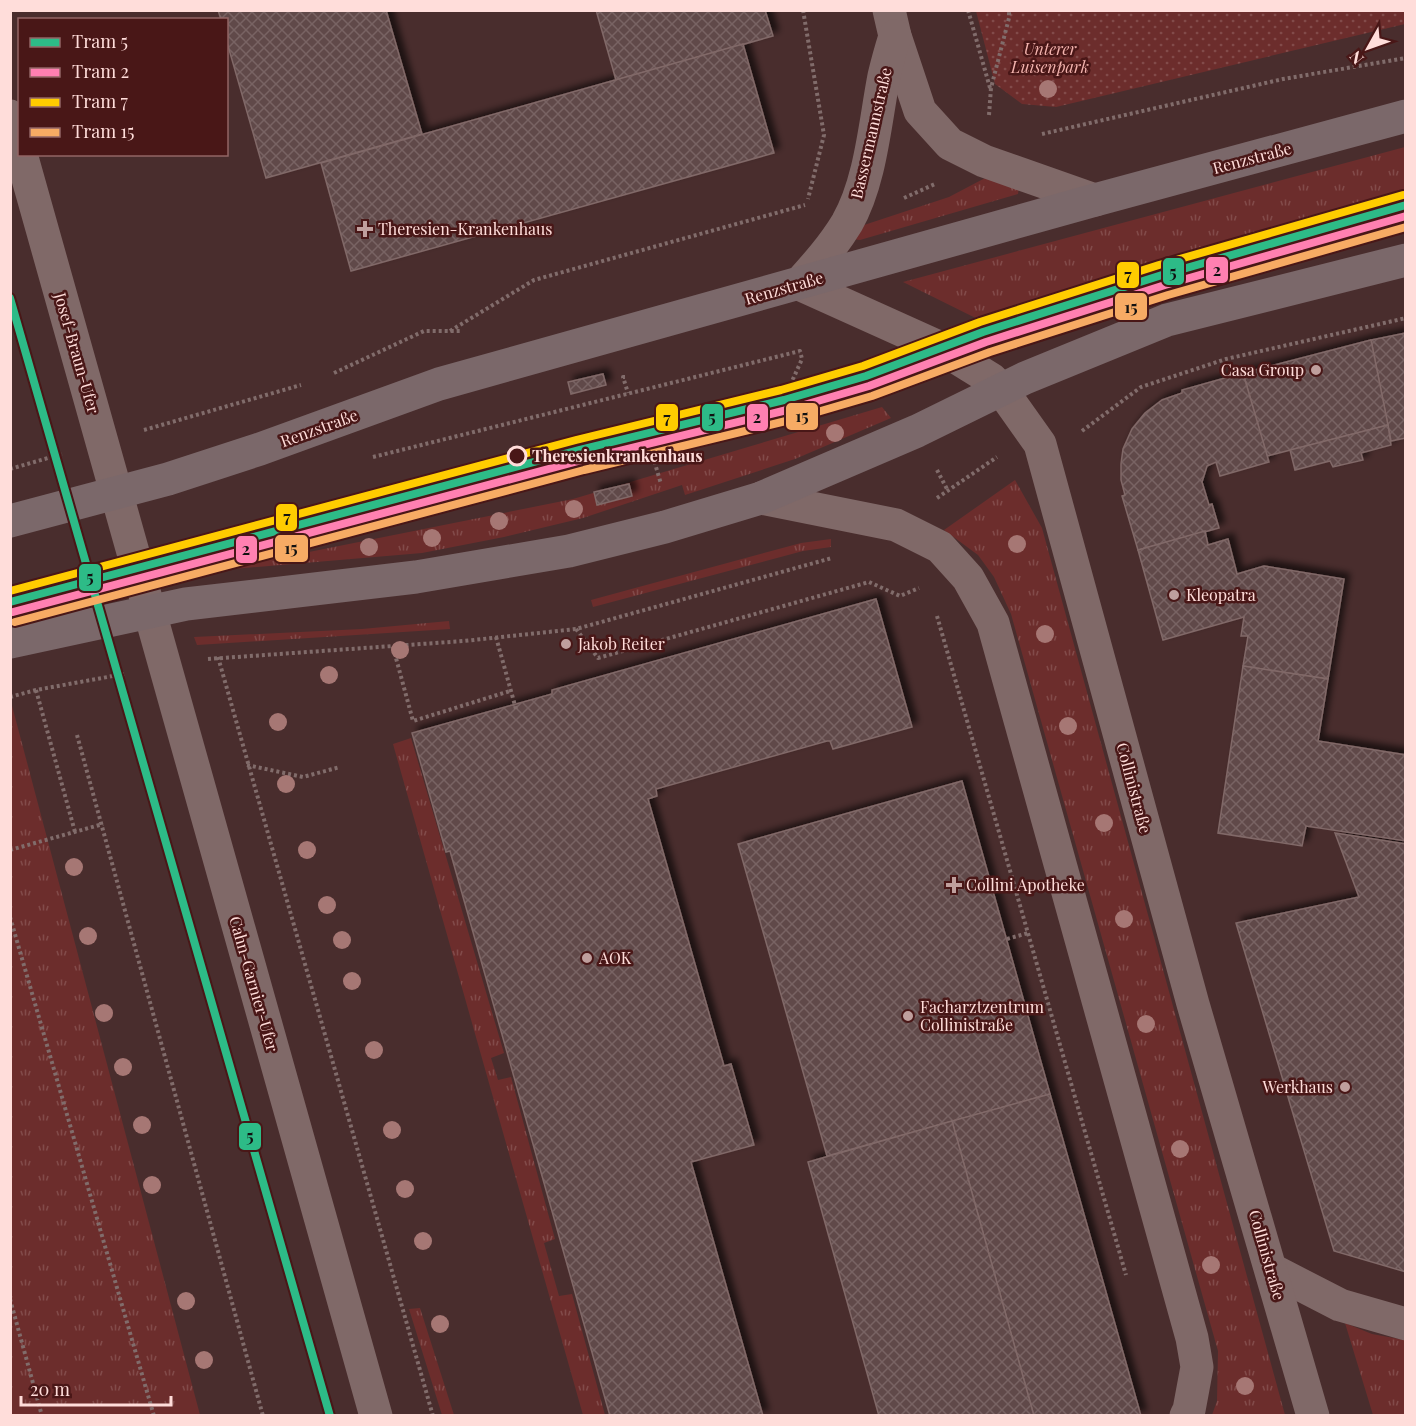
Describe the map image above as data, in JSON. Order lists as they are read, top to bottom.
{
  "streets": {
    "main road": ["Renzstraße"],
    "street": [
      "Bassermannstraße",
      "Josef-Braun-Ufer",
      "Collinistraße",
      "Cahn-Garnier-Ufer"
    ]
  },
  "crossings": [
    ["Bassermannstraße", "Renzstraße"],
    ["Bassermannstraße", "Collinistraße"],
    ["Renzstraße", "Collinistraße"],
    ["Josef-Braun-Ufer", "Cahn-Garnier-Ufer"]
  ],
  "parks": ["Unterer Luisenpark"],
  "places": {
    "health": ["Theresien-Krankenhaus", "Collini Apotheke"],
    "other": [
      "Casa Group",
      "Theresienkrankenhaus",
      "Kleopatra",
      "Jakob Reiter",
      "AOK",
      "Facharztzentrum Collinistraße",
      "Werkhaus"
    ]
  },
  "lines": [
    "tram line 7",
    "tram line 5",
    "tram line 2",
    "tram line 15"
  ],
  "legend": [
    "Tram 5",
    "Tram 2",
    "Tram 7",
    "Tram 15"
  ],
  "scale_bar": "20 m",
  "north": "bottom left"
}
